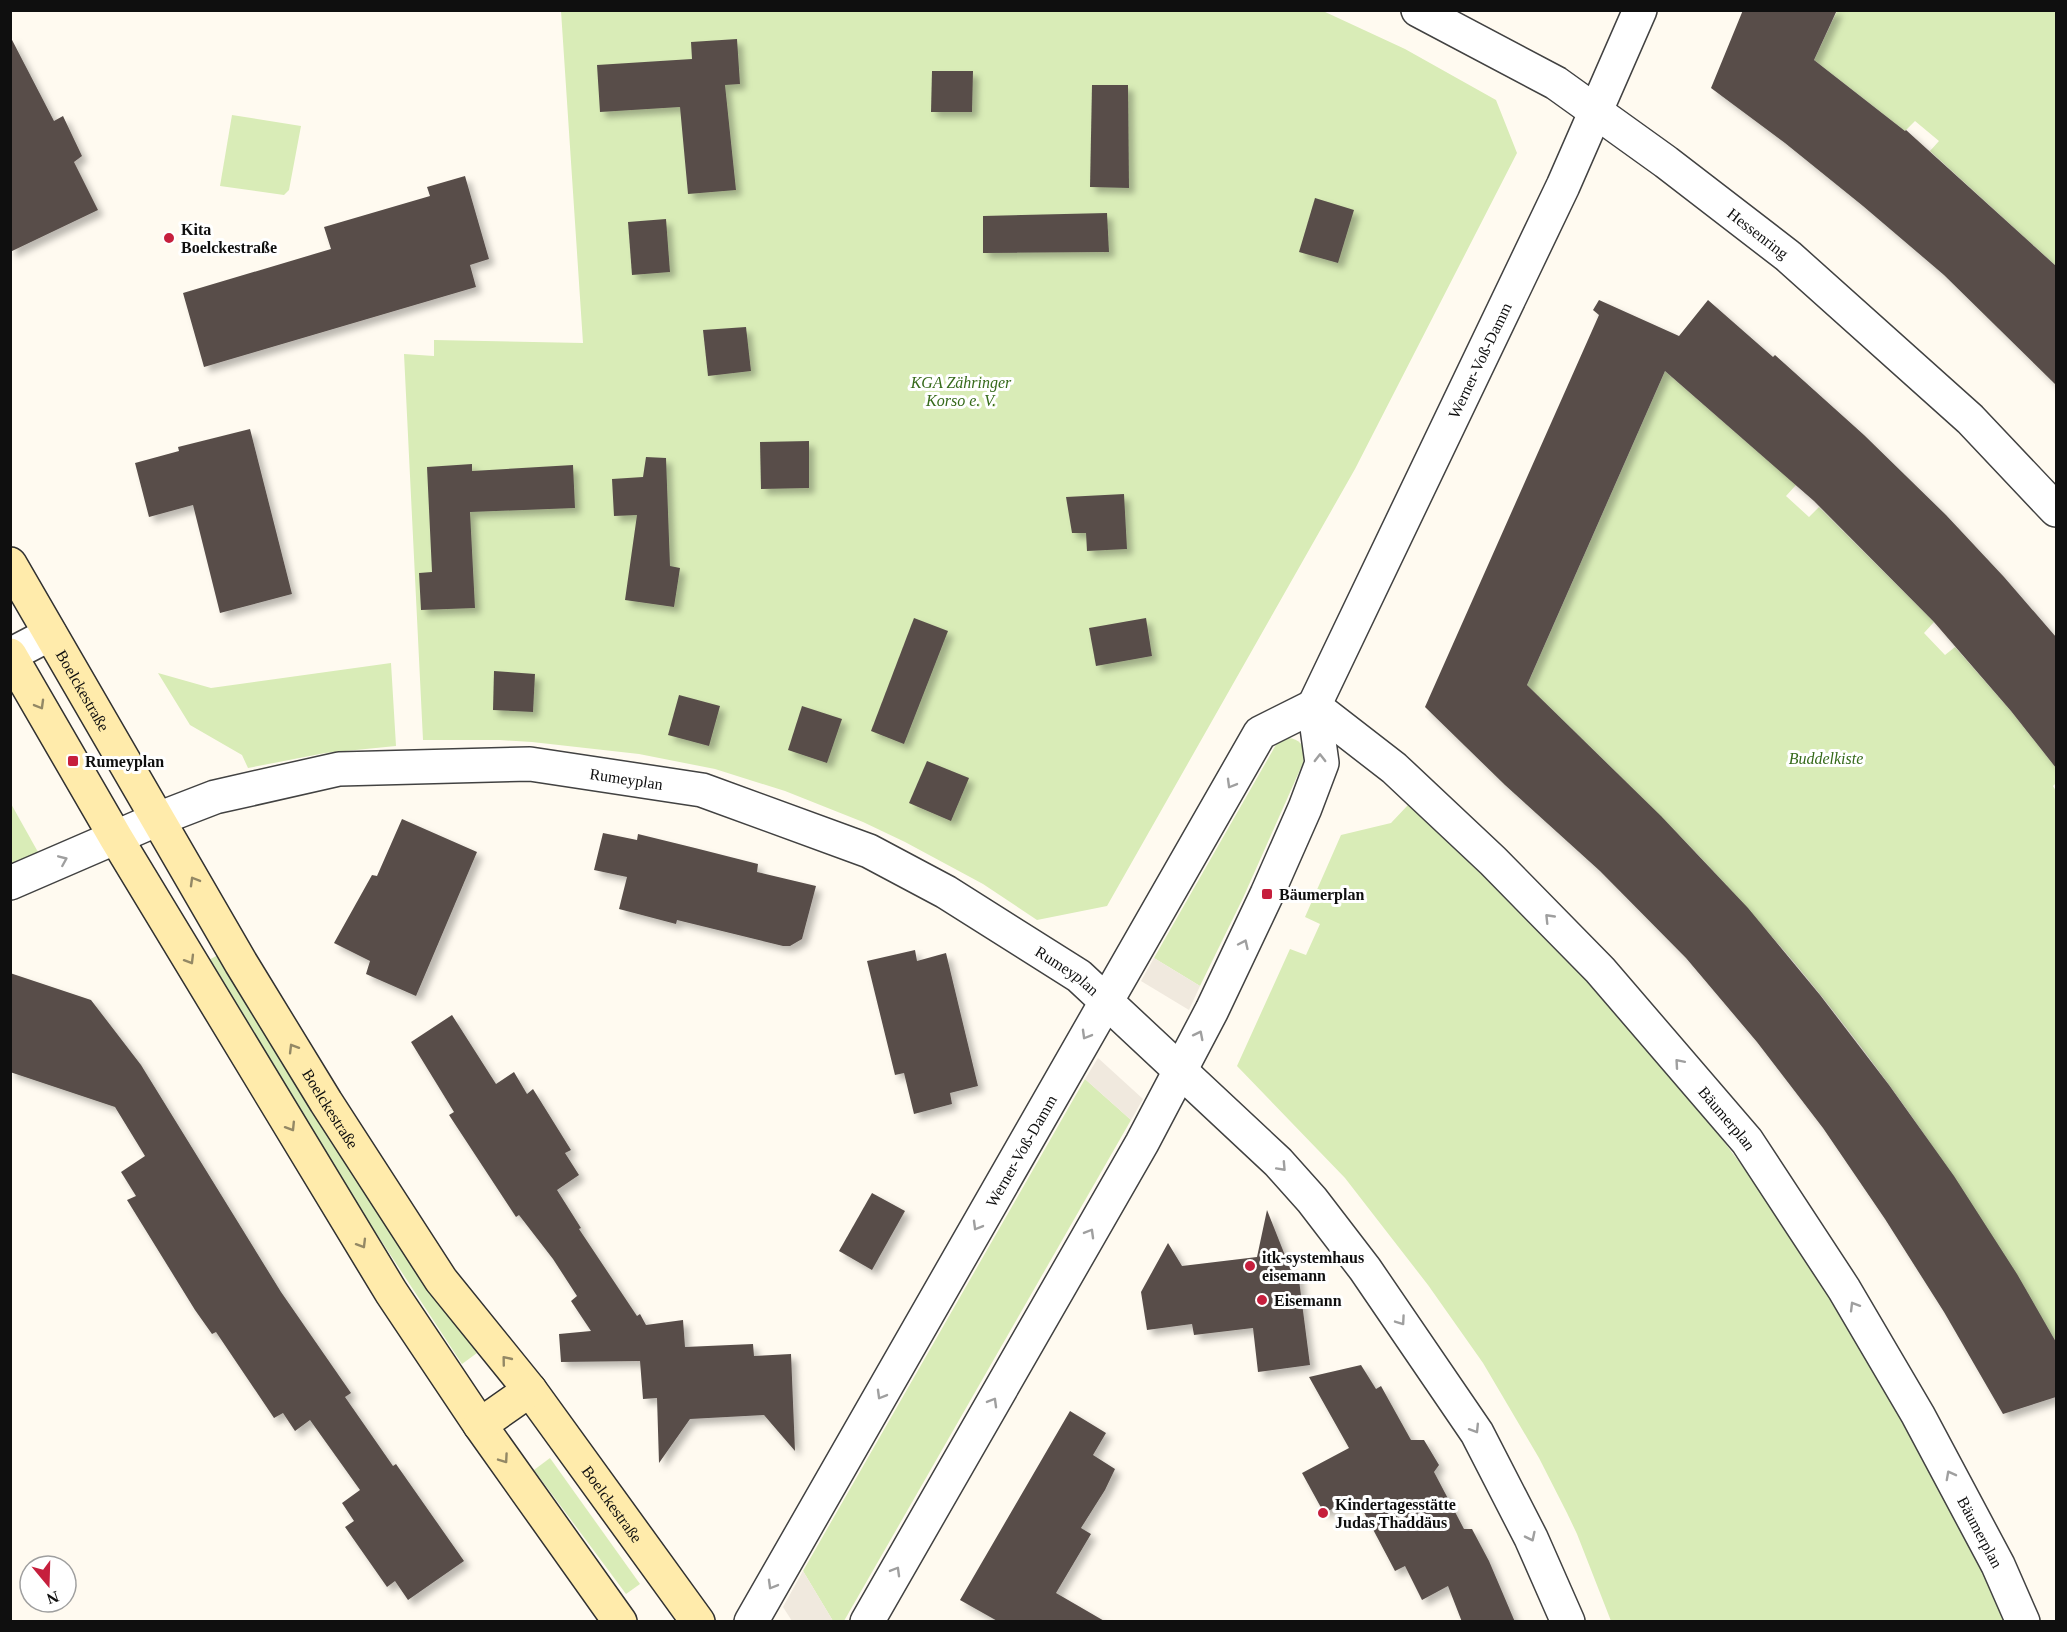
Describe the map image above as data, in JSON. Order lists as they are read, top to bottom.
{
  "streets": {
    "main road": ["Boelckestraße"],
    "street": [
      "Hessenring",
      "Werner-Voß-Damm",
      "Rumeyplan",
      "Bäumerplan"
    ]
  },
  "crossings": [
    ["Hessenring", "Werner-Voß-Damm"],
    ["Werner-Voß-Damm", "Rumeyplan"],
    ["Werner-Voß-Damm", "Bäumerplan"],
    ["Boelckestraße", "Rumeyplan"]
  ],
  "one_way": ["Bäumerplan"],
  "parks": ["KGA Zähringer Korso e. V.", "Buddelkiste"],
  "places": {
    "other": [
      "Kita Boelckestraße",
      "itk-systemhaus eisemann",
      "Eisemann",
      "Kindertagesstätte Judas Thaddäus"
    ],
    "transit": ["Rumeyplan", "Bäumerplan"]
  },
  "north": "bottom"
}
